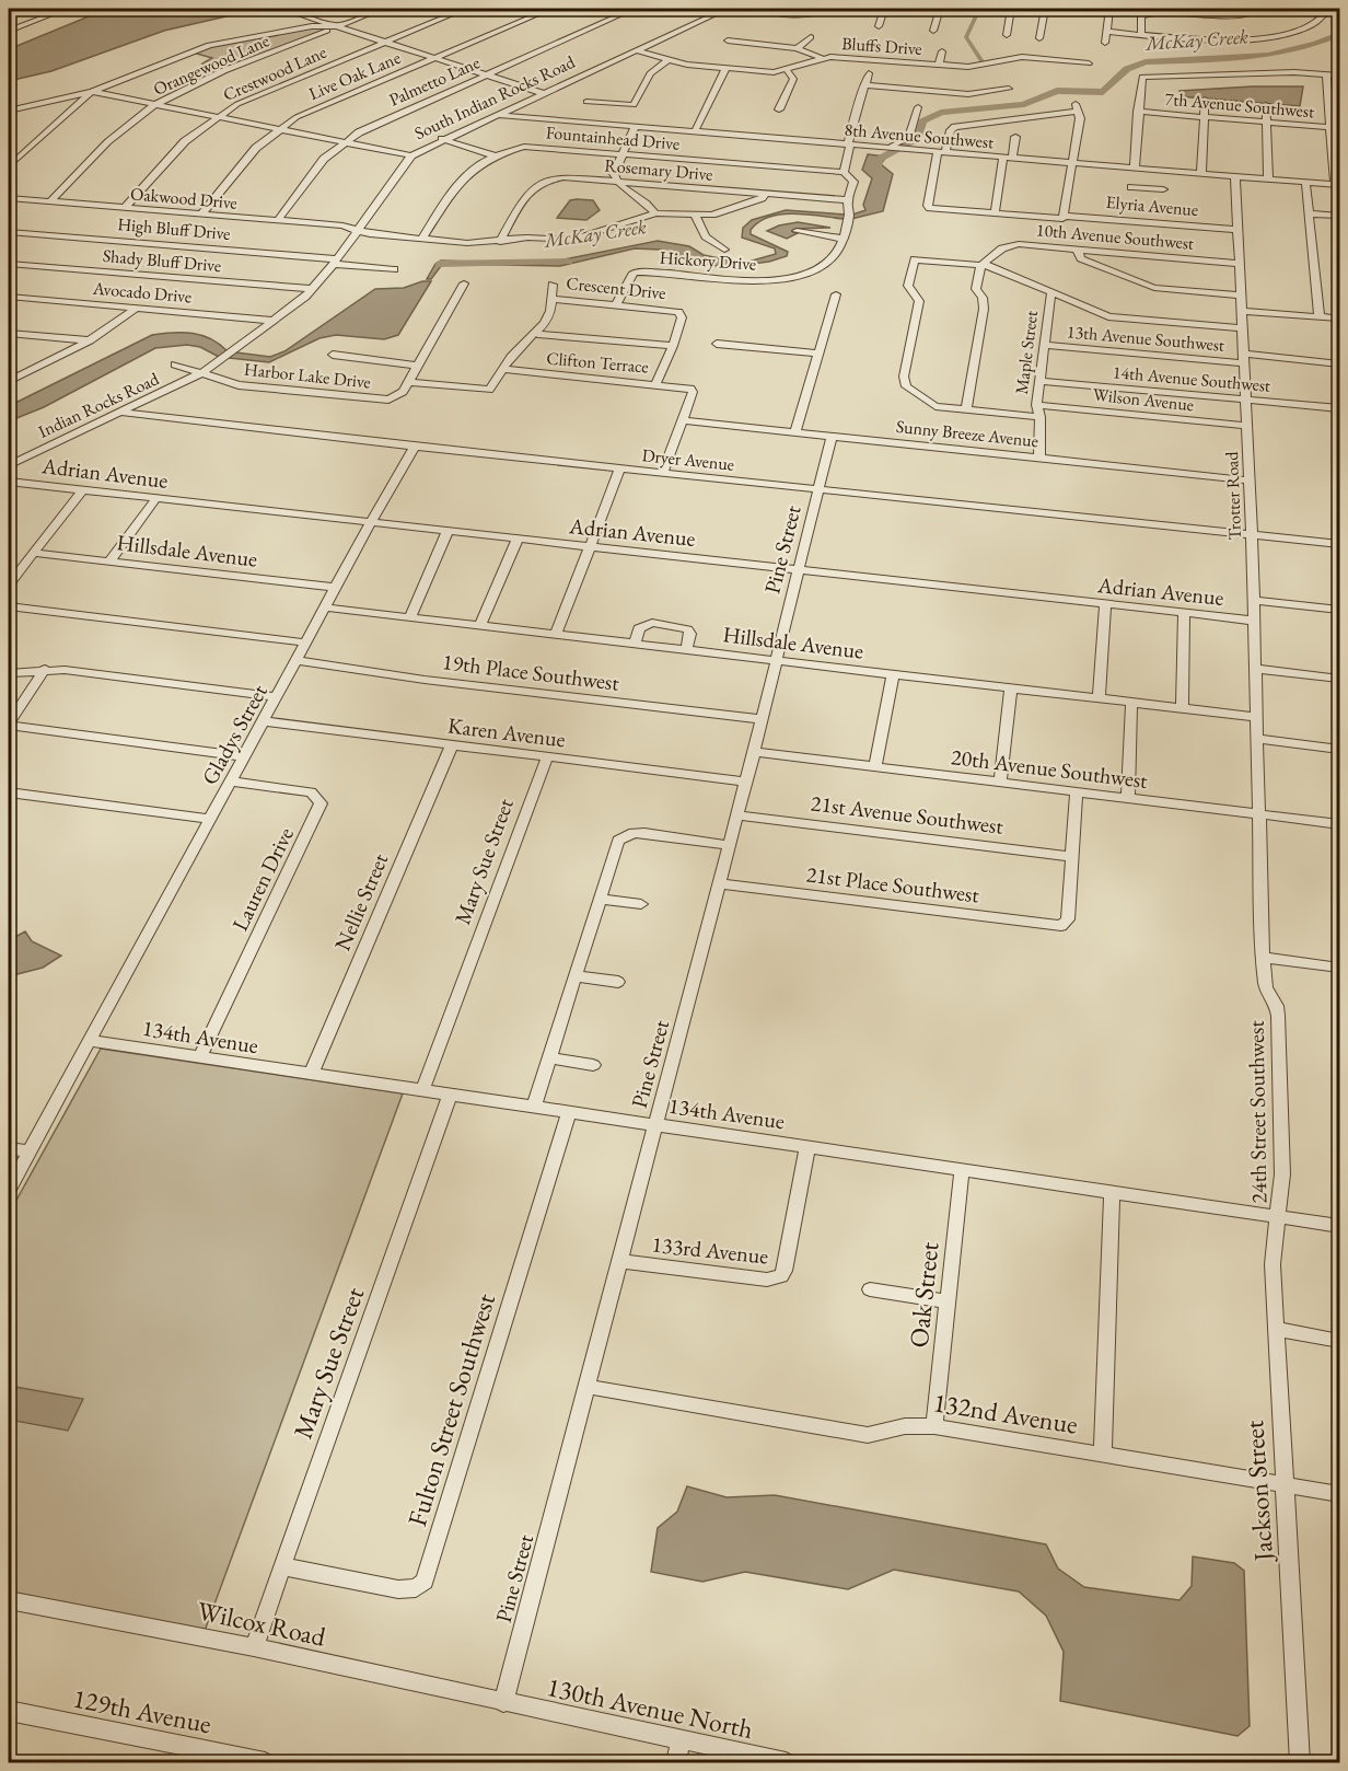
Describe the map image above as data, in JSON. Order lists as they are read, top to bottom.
{
  "streets": {
    "street": [
      "Bluffs Drive",
      "Orangewood Lane",
      "Crestwood Lane",
      "Live Oak Lane",
      "Palmetto Lane",
      "South Indian Rocks Road",
      "7th Avenue Southwest",
      "8th Avenue Southwest",
      "Fountainhead Drive",
      "Rosemary Drive",
      "Oakwood Drive",
      "Elyria Avenue",
      "High Bluff Drive",
      "10th Avenue Southwest",
      "Shady Bluff Drive",
      "Hickory Drive",
      "Crescent Drive",
      "Avocado Drive",
      "13th Avenue Southwest",
      "Maple Street",
      "Clifton Terrace",
      "Harbor Lake Drive",
      "14th Avenue Southwest",
      "Wilson Avenue",
      "Indian Rocks Road",
      "Sunny Breeze Avenue",
      "Dryer Avenue",
      "Adrian Avenue",
      "Trotter Road",
      "Pine Street",
      "Hillsdale Avenue",
      "19th Place Southwest",
      "Karen Avenue",
      "Gladys Street",
      "20th Avenue Southwest",
      "21st Avenue Southwest",
      "Mary Sue Street",
      "Lauren Drive",
      "21st Place Southwest",
      "Nellie Street",
      "134th Avenue",
      "24th Street Southwest",
      "133rd Avenue",
      "Oak Street",
      "Fulton Street Southwest",
      "132nd Avenue",
      "Jackson Street",
      "Wilcox Road",
      "130th Avenue North",
      "129th Avenue"
    ]
  },
  "crossings": [
    ["Bluffs Drive", "South Indian Rocks Road"],
    ["Orangewood Lane", "Oakwood Drive"],
    ["Crestwood Lane", "Oakwood Drive"],
    ["Live Oak Lane", "Oakwood Drive"],
    ["Palmetto Lane", "Oakwood Drive"],
    ["South Indian Rocks Road", "8th Avenue Southwest"],
    ["South Indian Rocks Road", "Oakwood Drive"],
    ["South Indian Rocks Road", "High Bluff Drive"],
    ["South Indian Rocks Road", "Shady Bluff Drive"],
    ["South Indian Rocks Road", "Avocado Drive"],
    ["South Indian Rocks Road", "Harbor Lake Drive"],
    ["South Indian Rocks Road", "Indian Rocks Road"],
    ["8th Avenue Southwest", "Elyria Avenue"],
    ["8th Avenue Southwest", "Trotter Road"],
    ["Fountainhead Drive", "Oakwood Drive"],
    ["Rosemary Drive", "Oakwood Drive"],
    ["Elyria Avenue", "Trotter Road"],
    ["10th Avenue Southwest", "Trotter Road"],
    ["Hickory Drive", "Crescent Drive"],
    ["Crescent Drive", "Clifton Terrace"],
    ["13th Avenue Southwest", "Maple Street"],
    ["13th Avenue Southwest", "Trotter Road"],
    ["Maple Street", "14th Avenue Southwest"],
    ["Maple Street", "Wilson Avenue"],
    ["Maple Street", "Sunny Breeze Avenue"],
    ["Clifton Terrace", "Sunny Breeze Avenue"],
    ["Harbor Lake Drive", "Indian Rocks Road"],
    ["14th Avenue Southwest", "Trotter Road"],
    ["Wilson Avenue", "Trotter Road"],
    ["Indian Rocks Road", "Dryer Avenue"],
    ["Sunny Breeze Avenue", "Trotter Road"],
    ["Sunny Breeze Avenue", "Pine Street"],
    ["Dryer Avenue", "Trotter Road"],
    ["Dryer Avenue", "Pine Street"],
    ["Dryer Avenue", "Gladys Street"],
    ["Adrian Avenue", "Trotter Road"],
    ["Adrian Avenue", "Pine Street"],
    ["Adrian Avenue", "Gladys Street"],
    ["Trotter Road", "Hillsdale Avenue"],
    ["Trotter Road", "20th Avenue Southwest"],
    ["Trotter Road", "24th Street Southwest"],
    ["Pine Street", "Hillsdale Avenue"],
    ["Pine Street", "19th Place Southwest"],
    ["Pine Street", "Karen Avenue"],
    ["Pine Street", "20th Avenue Southwest"],
    ["Pine Street", "21st Avenue Southwest"],
    ["Pine Street", "21st Place Southwest"],
    ["Pine Street", "134th Avenue"],
    ["Pine Street", "133rd Avenue"],
    ["Pine Street", "132nd Avenue"],
    ["Pine Street", "Wilcox Road"],
    ["Pine Street", "130th Avenue North"],
    ["Hillsdale Avenue", "Gladys Street"],
    ["19th Place Southwest", "Gladys Street"],
    ["Karen Avenue", "Gladys Street"],
    ["Karen Avenue", "Mary Sue Street"],
    ["Karen Avenue", "Nellie Street"],
    ["Gladys Street", "Lauren Drive"],
    ["Gladys Street", "134th Avenue"],
    ["20th Avenue Southwest", "24th Street Southwest"],
    ["21st Avenue Southwest", "21st Place Southwest"],
    ["Mary Sue Street", "134th Avenue"],
    ["Mary Sue Street", "Fulton Street Southwest"],
    ["Mary Sue Street", "Wilcox Road"],
    ["Lauren Drive", "134th Avenue"],
    ["Nellie Street", "134th Avenue"],
    ["134th Avenue", "24th Street Southwest"],
    ["134th Avenue", "133rd Avenue"],
    ["134th Avenue", "Oak Street"],
    ["134th Avenue", "Fulton Street Southwest"],
    ["134th Avenue", "Jackson Street"],
    ["24th Street Southwest", "Jackson Street"],
    ["Oak Street", "132nd Avenue"],
    ["132nd Avenue", "Jackson Street"],
    ["Wilcox Road", "130th Avenue North"]
  ],
  "water": ["McKay Creek"]
}
